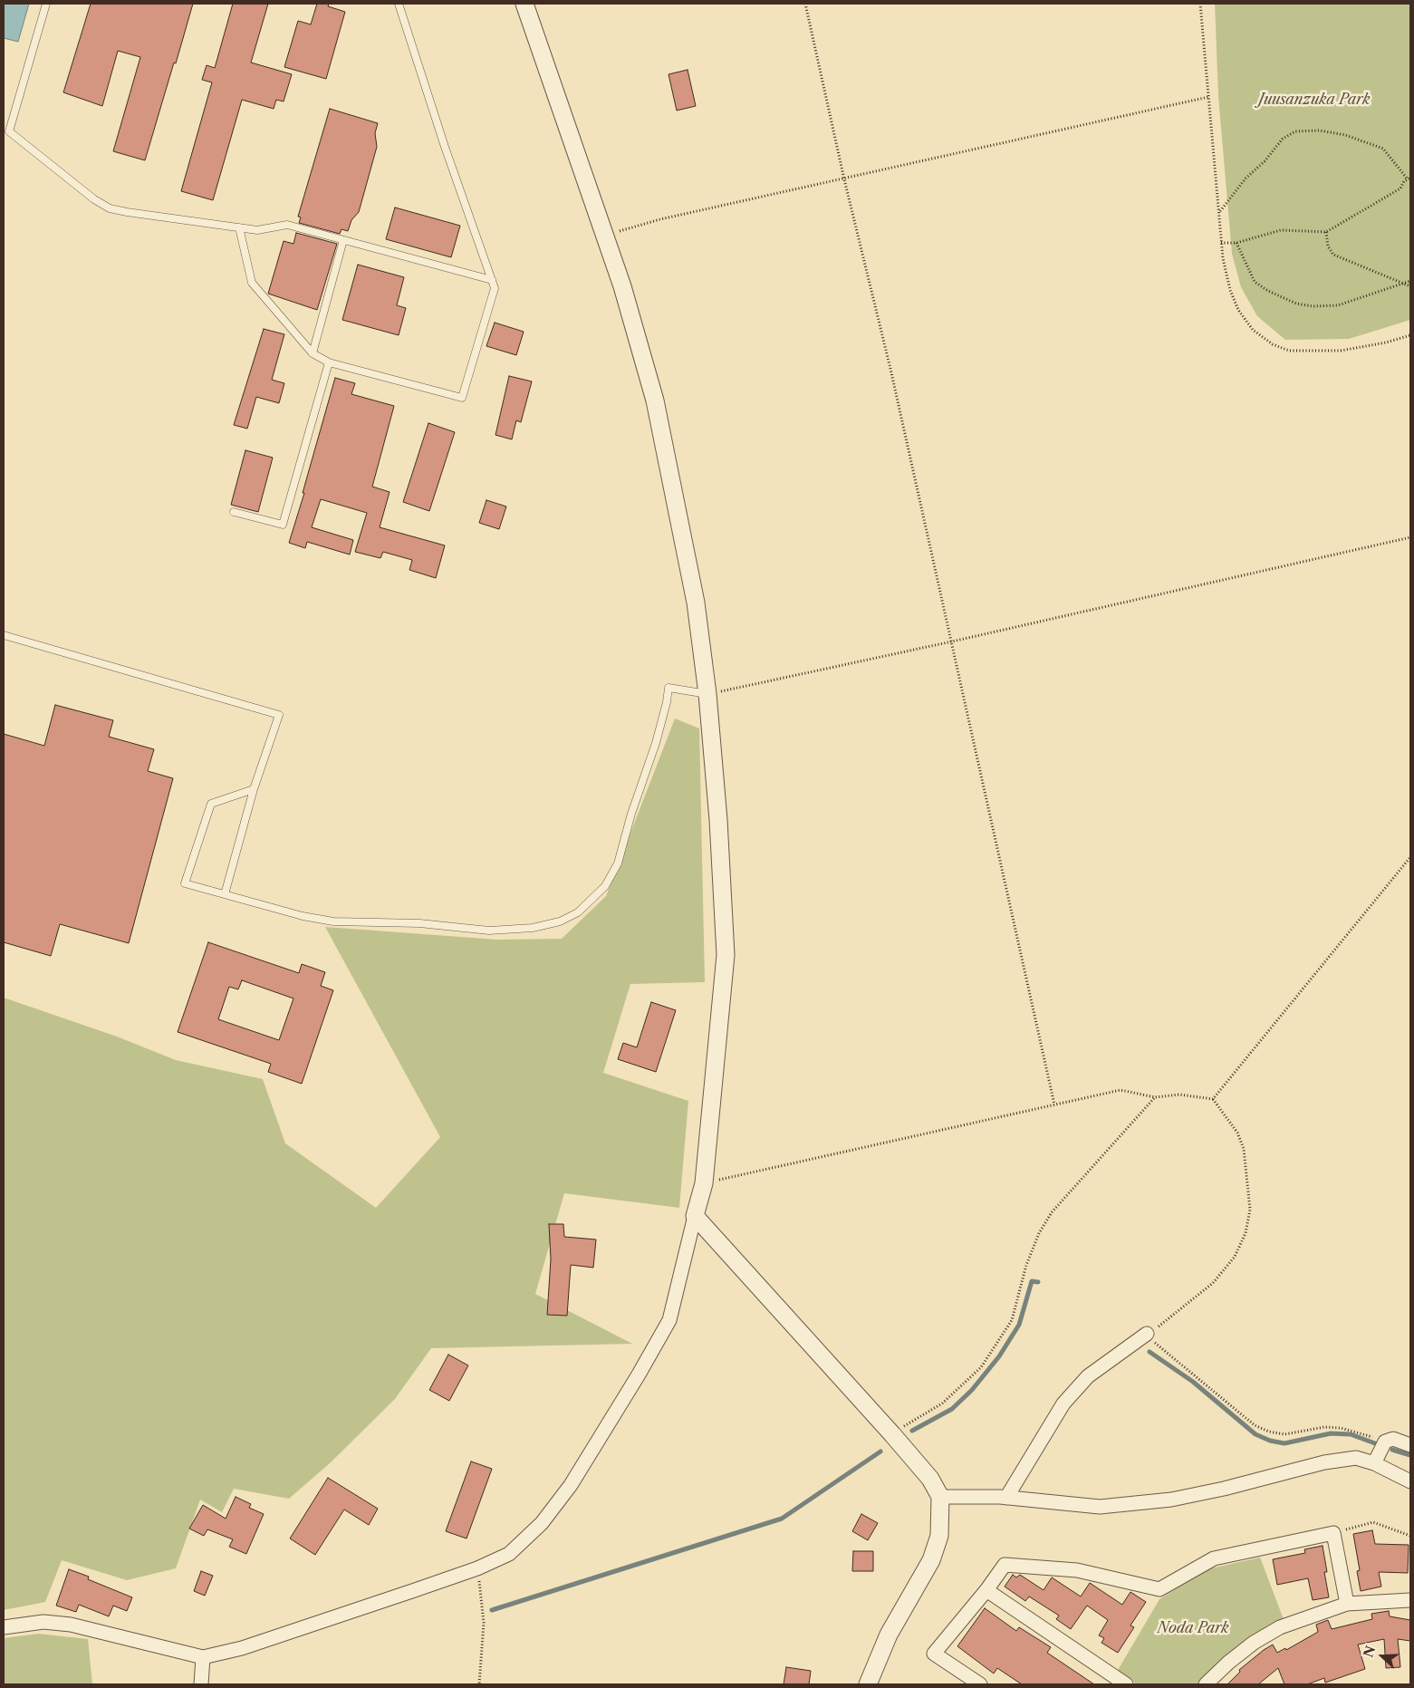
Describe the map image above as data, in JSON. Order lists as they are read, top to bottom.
{
  "parks": ["Juusanzuka Park", "Noda Park"],
  "north": "left"
}
